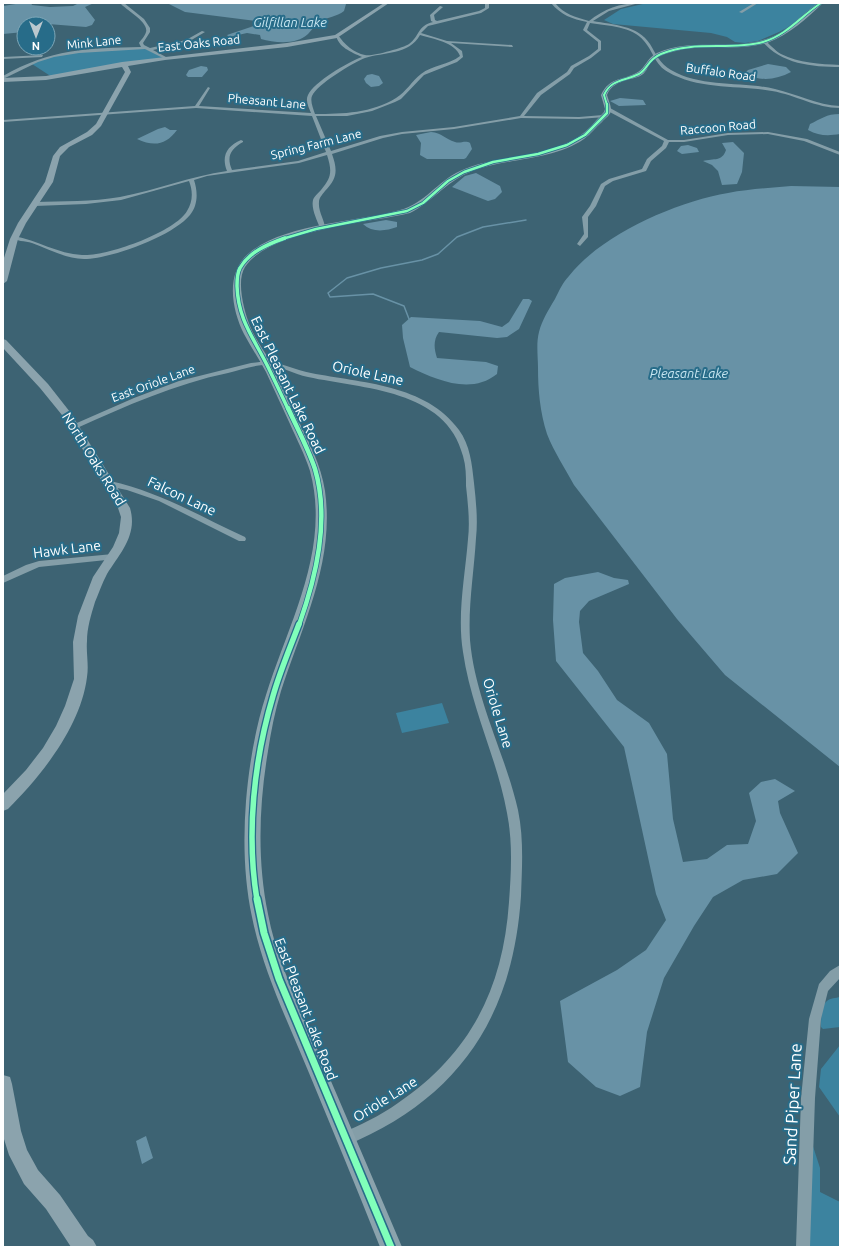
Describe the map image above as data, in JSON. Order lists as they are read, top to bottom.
{
  "streets": {
    "street": [
      "Mink Lane",
      "East Oaks Road",
      "Buffalo Road",
      "Pheasant Lane",
      "Raccoon Road",
      "Spring Farm Lane",
      "Oriole Lane",
      "East Oriole Lane",
      "East Pleasant Lake Road",
      "North Oaks Road",
      "Falcon Lane",
      "Hawk Lane",
      "Sand Piper Lane"
    ]
  },
  "crossings": [
    ["Mink Lane", "East Oaks Road"],
    ["Spring Farm Lane", "East Pleasant Lake Road"],
    ["Oriole Lane", "East Oriole Lane"],
    ["Oriole Lane", "East Pleasant Lake Road"],
    ["East Oriole Lane", "East Pleasant Lake Road"],
    ["East Oriole Lane", "North Oaks Road"],
    ["North Oaks Road", "Falcon Lane"],
    ["North Oaks Road", "Hawk Lane"]
  ],
  "water": ["Gilfillan Lake", "Pleasant Lake"],
  "north": "bottom"
}
